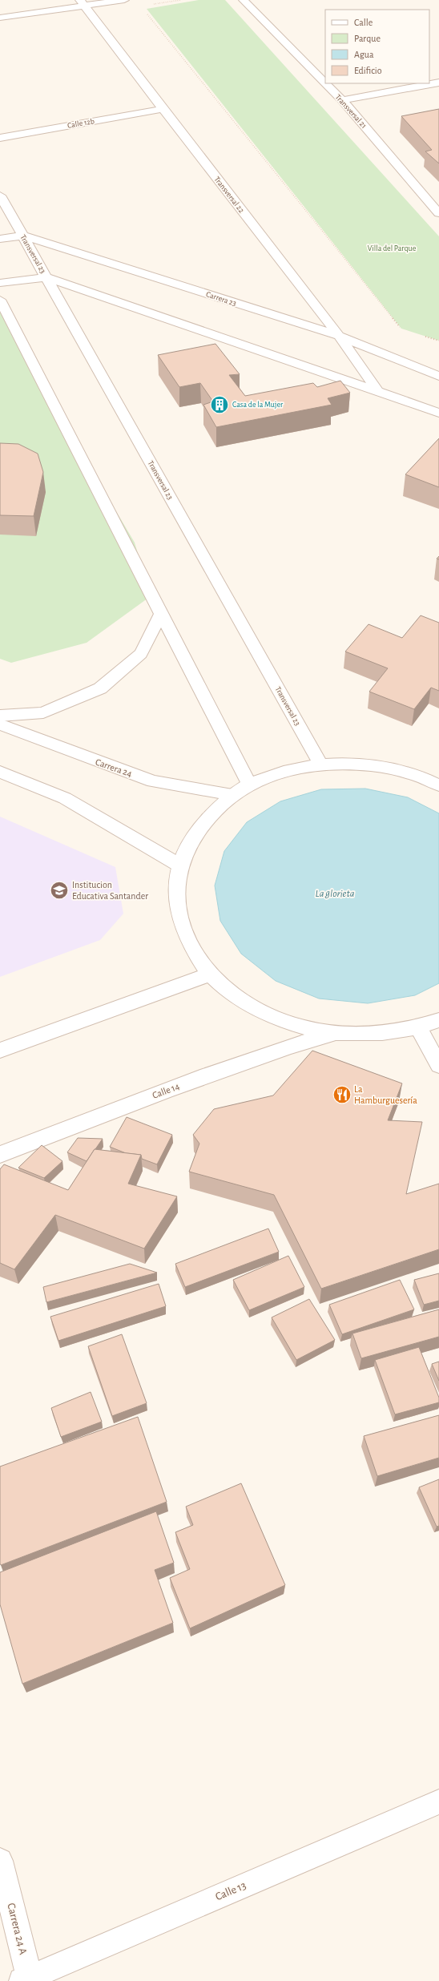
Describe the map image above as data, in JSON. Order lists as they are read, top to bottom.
{
  "streets": {
    "street": [
      "Transversal 21",
      "Calle 12b",
      "Transversal 22",
      "Transversal 23",
      "Carrera 23",
      "Carrera 24",
      "Calle 14",
      "Calle 13",
      "Carrera 24 A"
    ]
  },
  "crossings": [
    ["Calle 12b", "Transversal 22"],
    ["Transversal 22", "Carrera 23"],
    ["Transversal 23", "Carrera 23"],
    ["Calle 13", "Carrera 24 A"]
  ],
  "water": ["La glorieta"],
  "parks": ["Villa del Parque"],
  "places": {
    "building": ["Casa de la Mujer"],
    "school or university": ["Institucion Educativa Santander"],
    "restaurant": ["La Hamburguesería"]
  },
  "legend": [
    "Calle",
    "Parque",
    "Agua",
    "Edificio"
  ]
}
